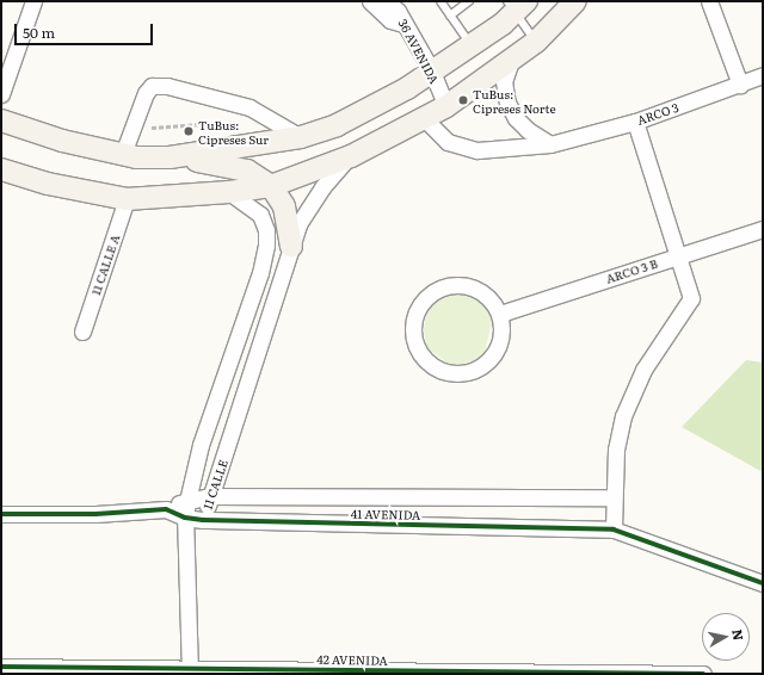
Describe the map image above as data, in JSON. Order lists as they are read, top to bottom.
{
  "streets": {
    "street": [
      "36 AVENIDA",
      "ARCO 3",
      "11 CALLE A",
      "ARCO 3 B",
      "11 CALLE",
      "41 AVENIDA",
      "42 AVENIDA"
    ]
  },
  "crossings": [
    ["11 CALLE", "41 AVENIDA"]
  ],
  "places": ["TuBus: Cipreses Norte", "TuBus: Cipreses Sur"],
  "scale_bar": "50 m",
  "north": "right"
}
